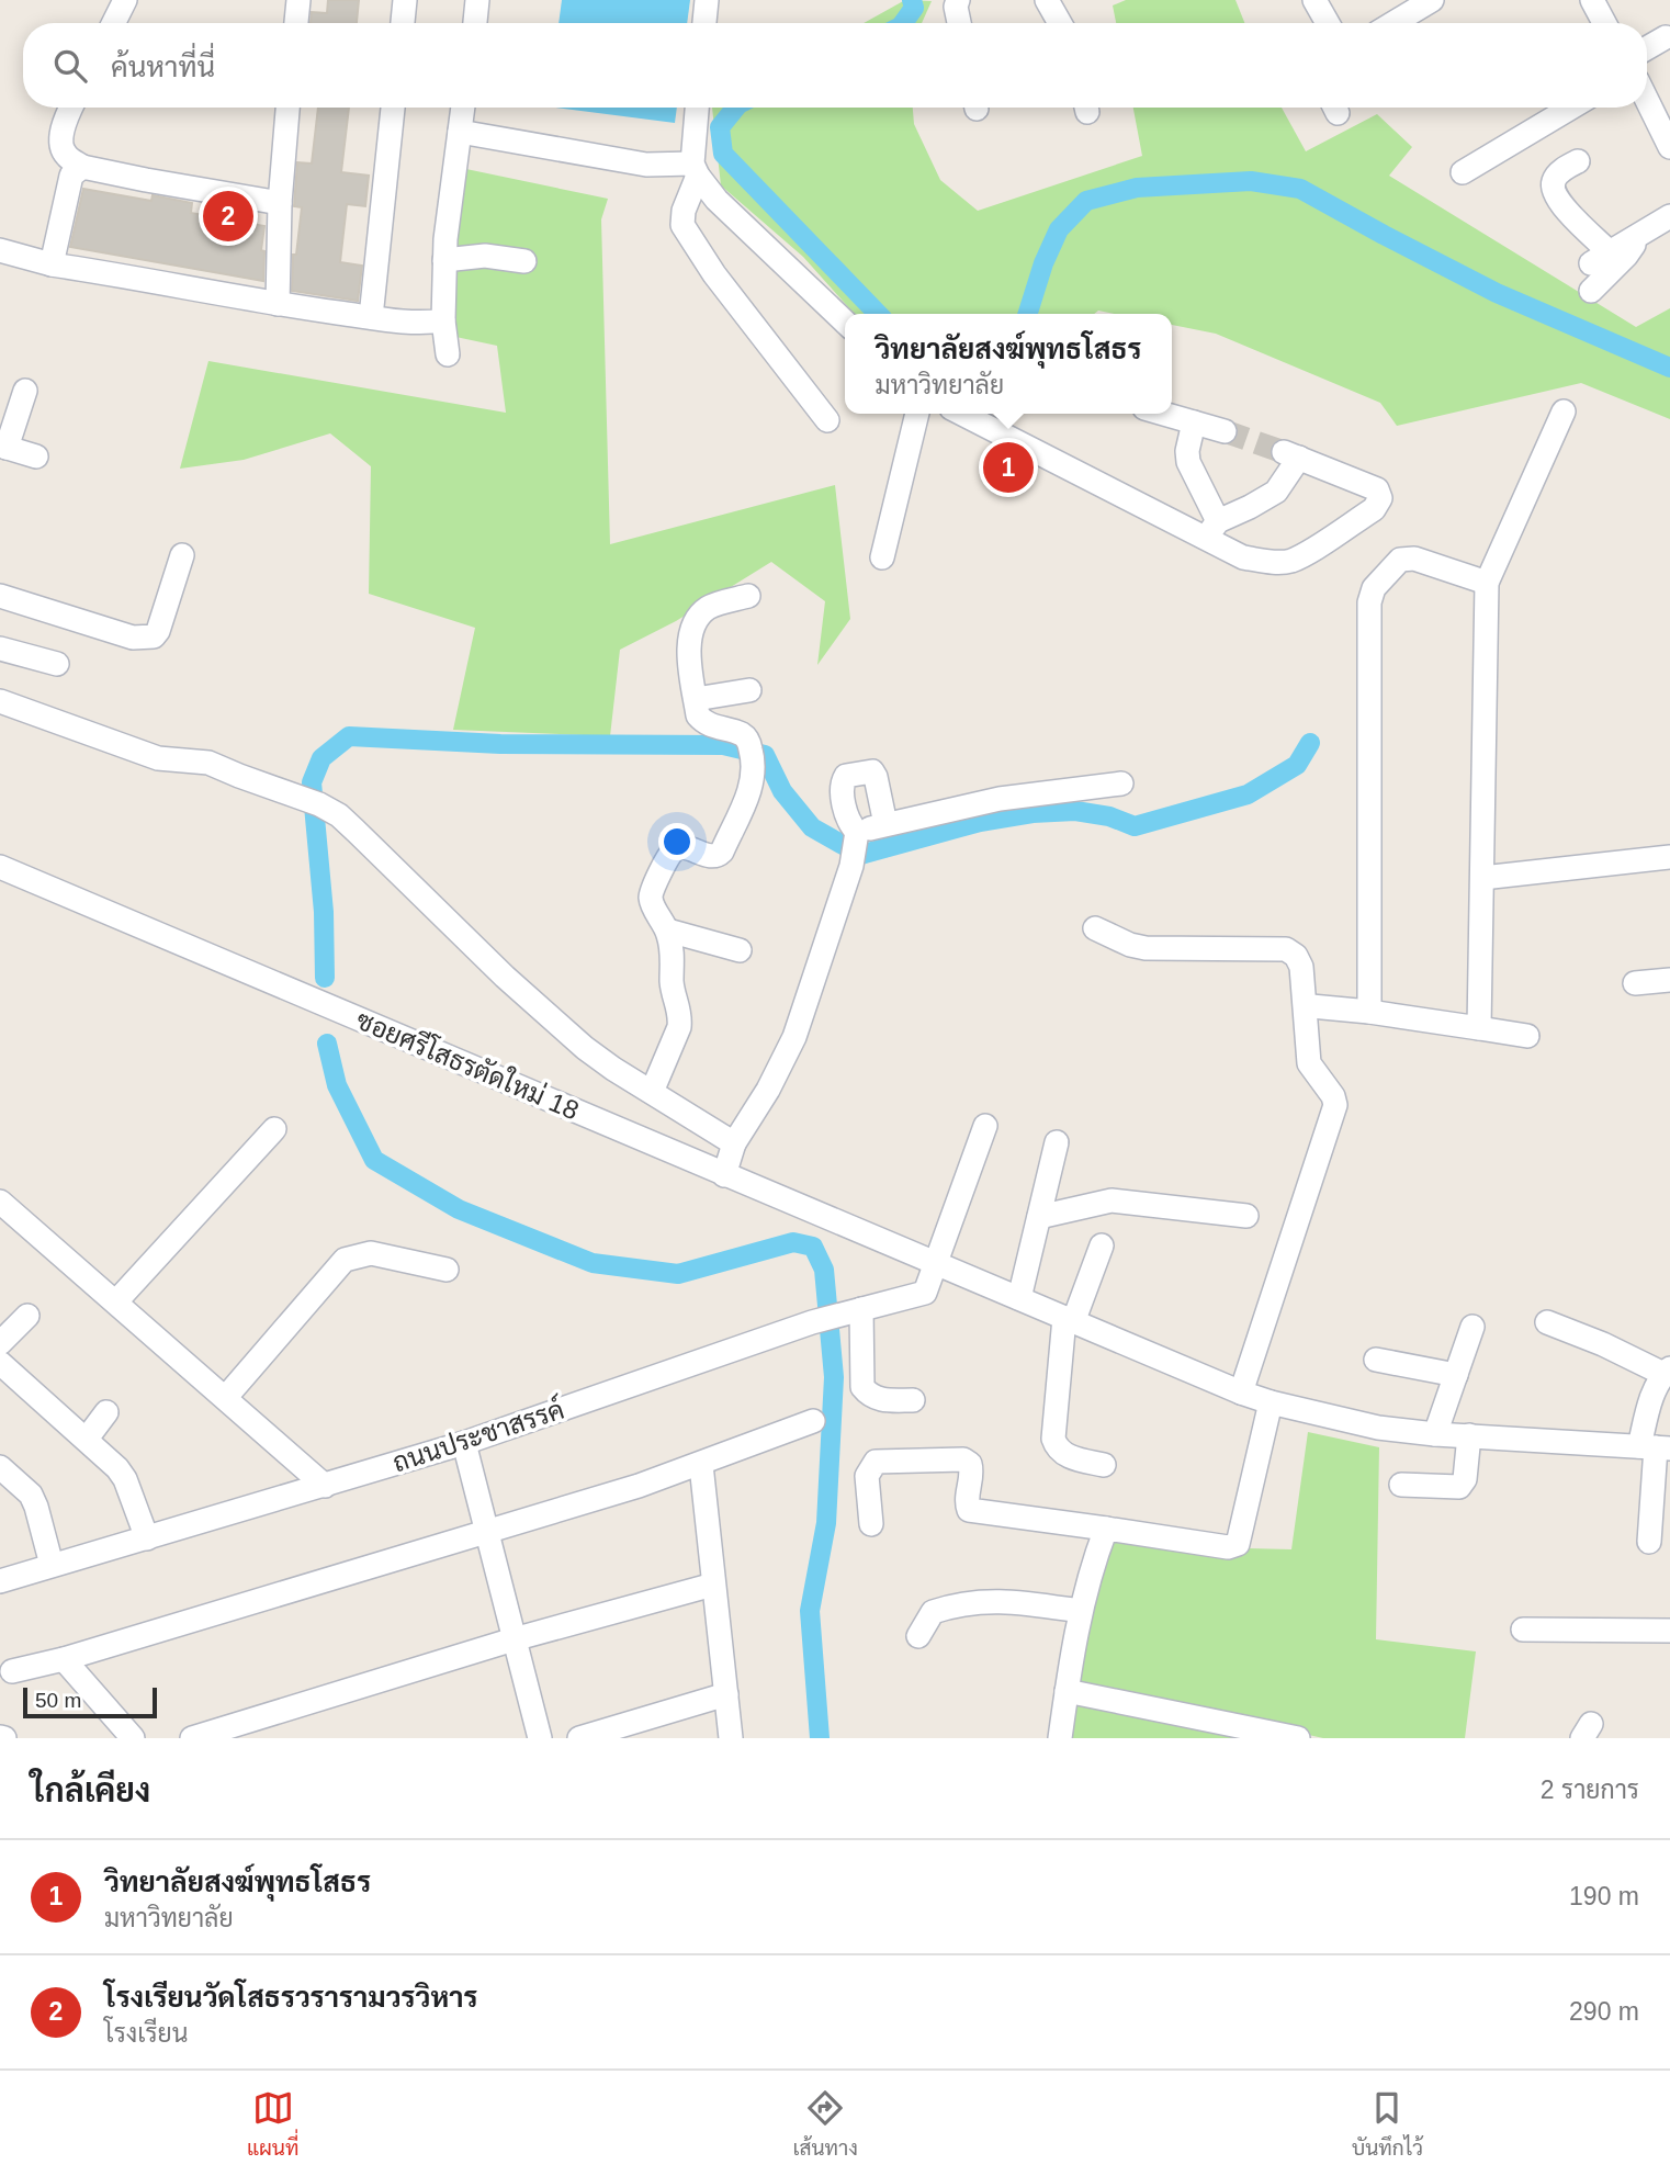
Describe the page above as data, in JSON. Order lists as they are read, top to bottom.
{
  "streets": {
    "street": ["ซอยศรีโสธรตัดใหม่ 18", "ถนนประชาสรรค์"]
  },
  "crossings": [
    ["ซอยศรีโสธรตัดใหม่ 18", "ถนนประชาสรรค์"]
  ],
  "scale_bar": "50 m",
  "page": {
    "search": "ค้นหาที่นี่",
    "pins": ["2", "1"],
    "popup": ["วิทยาลัยสงฆ์พุทธโสธร", "มหาวิทยาลัย"],
    "scale": "50 m",
    "heading": ["ใกล้เคียง", "2 รายการ"],
    "list": [
      {
        "mark": "1",
        "name": "วิทยาลัยสงฆ์พุทธโสธร",
        "note": "มหาวิทยาลัย",
        "value": "190 m"
      },
      {
        "mark": "2",
        "name": "โรงเรียนวัดโสธรวรารามวรวิหาร",
        "note": "โรงเรียน",
        "value": "290 m"
      }
    ],
    "nav": ["แผนที่", "เส้นทาง", "บันทึกไว้"]
  }
}
